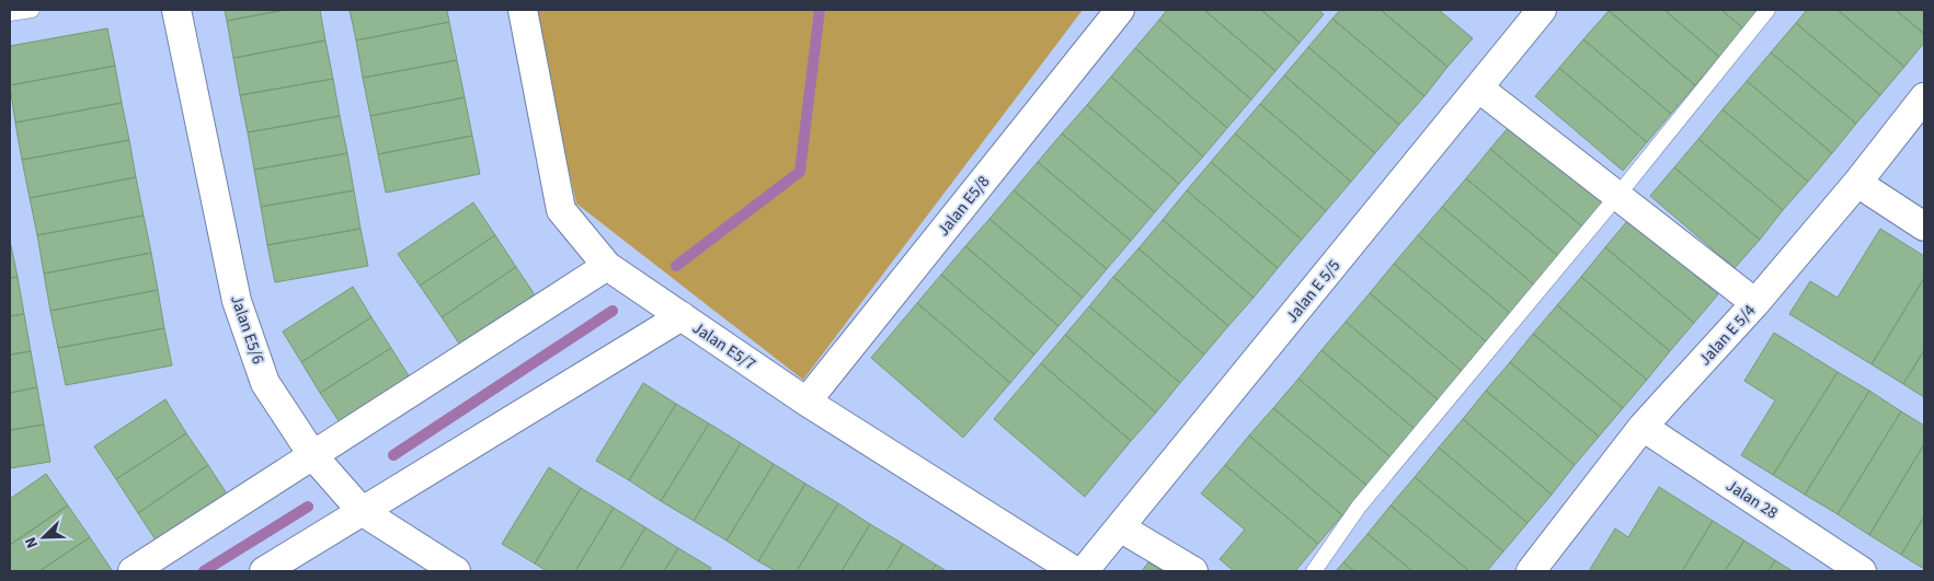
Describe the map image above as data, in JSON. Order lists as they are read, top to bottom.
{
  "streets": {
    "street": [
      "Jalan E5/8",
      "Jalan E 5/5",
      "Jalan E5/6",
      "Jalan E 5/4",
      "Jalan E5/7",
      "Jalan 28"
    ]
  },
  "crossings": [
    ["Jalan E5/8", "Jalan E5/7"],
    ["Jalan E 5/4", "Jalan 28"]
  ],
  "north": "bottom left"
}
